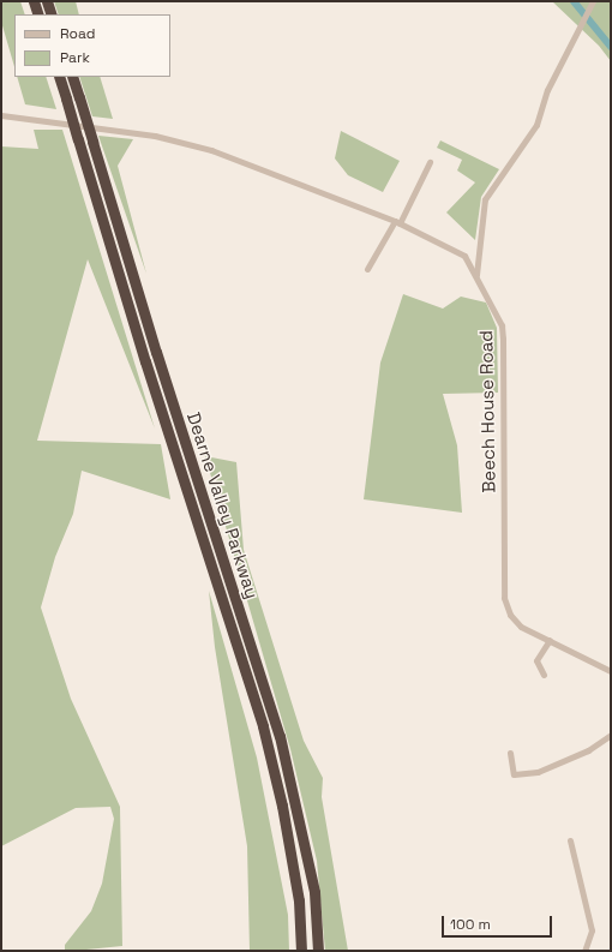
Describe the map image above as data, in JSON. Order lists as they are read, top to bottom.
{
  "streets": {
    "highway": ["Dearne Valley Parkway"],
    "street": ["Beech House Road"]
  },
  "legend": ["Road", "Park"],
  "scale_bar": "100 m"
}
